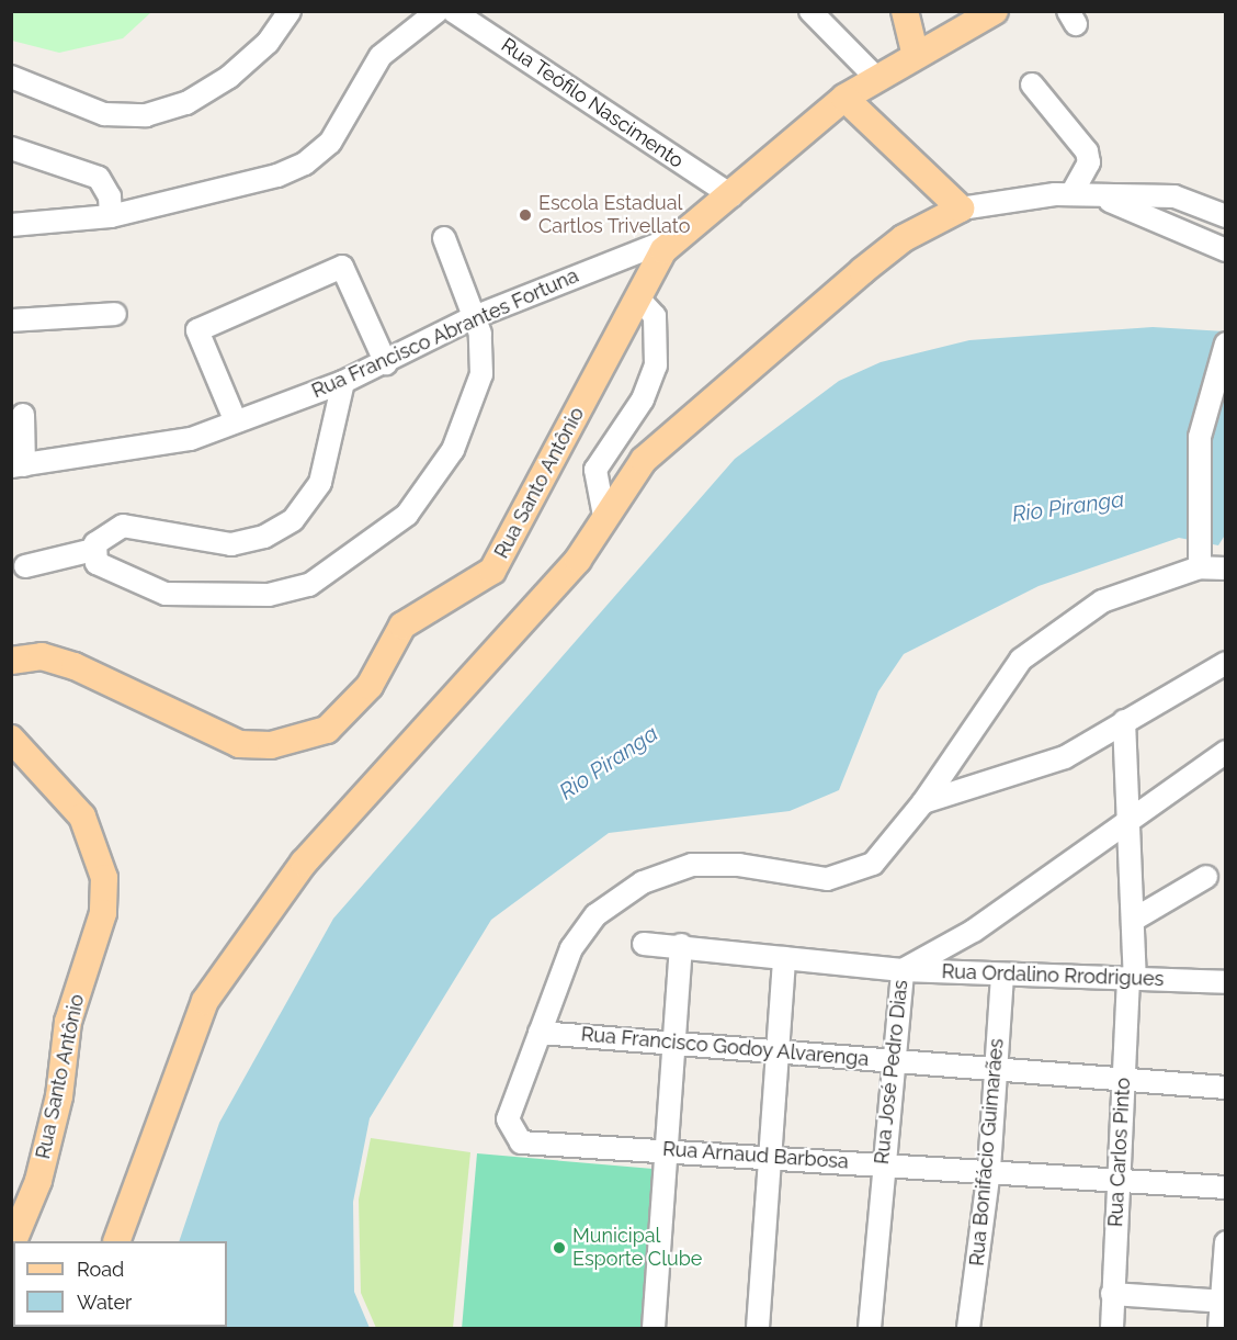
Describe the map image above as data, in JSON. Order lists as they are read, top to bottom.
{
  "streets": {
    "main road": ["Rua Santo Antônio"],
    "street": [
      "Rua Teófilo Nascimento",
      "Rua Francisco Abrantes Fortuna",
      "Rua Ordalino Rrodrigues",
      "Rua Francisco Godoy Alvarenga",
      "Rua José Pedro Dias",
      "Rua Bonifácio Guimarães",
      "Rua Carlos Pinto",
      "Rua Arnaud Barbosa"
    ]
  },
  "crossings": [
    ["Rua Teófilo Nascimento", "Rua Santo Antônio"],
    ["Rua Francisco Abrantes Fortuna", "Rua Santo Antônio"],
    ["Rua Ordalino Rrodrigues", "Rua José Pedro Dias"],
    ["Rua Ordalino Rrodrigues", "Rua Bonifácio Guimarães"],
    ["Rua Ordalino Rrodrigues", "Rua Carlos Pinto"],
    ["Rua Francisco Godoy Alvarenga", "Rua José Pedro Dias"],
    ["Rua Francisco Godoy Alvarenga", "Rua Bonifácio Guimarães"],
    ["Rua Francisco Godoy Alvarenga", "Rua Carlos Pinto"],
    ["Rua Francisco Godoy Alvarenga", "Rua Arnaud Barbosa"],
    ["Rua José Pedro Dias", "Rua Carlos Pinto"],
    ["Rua José Pedro Dias", "Rua Arnaud Barbosa"],
    ["Rua Bonifácio Guimarães", "Rua Arnaud Barbosa"],
    ["Rua Carlos Pinto", "Rua Arnaud Barbosa"]
  ],
  "water": ["Rio Piranga"],
  "places": ["Escola Estadual Cartlos Trivellato", "Municipal Esporte Clube"],
  "legend": ["Road", "Water"]
}
